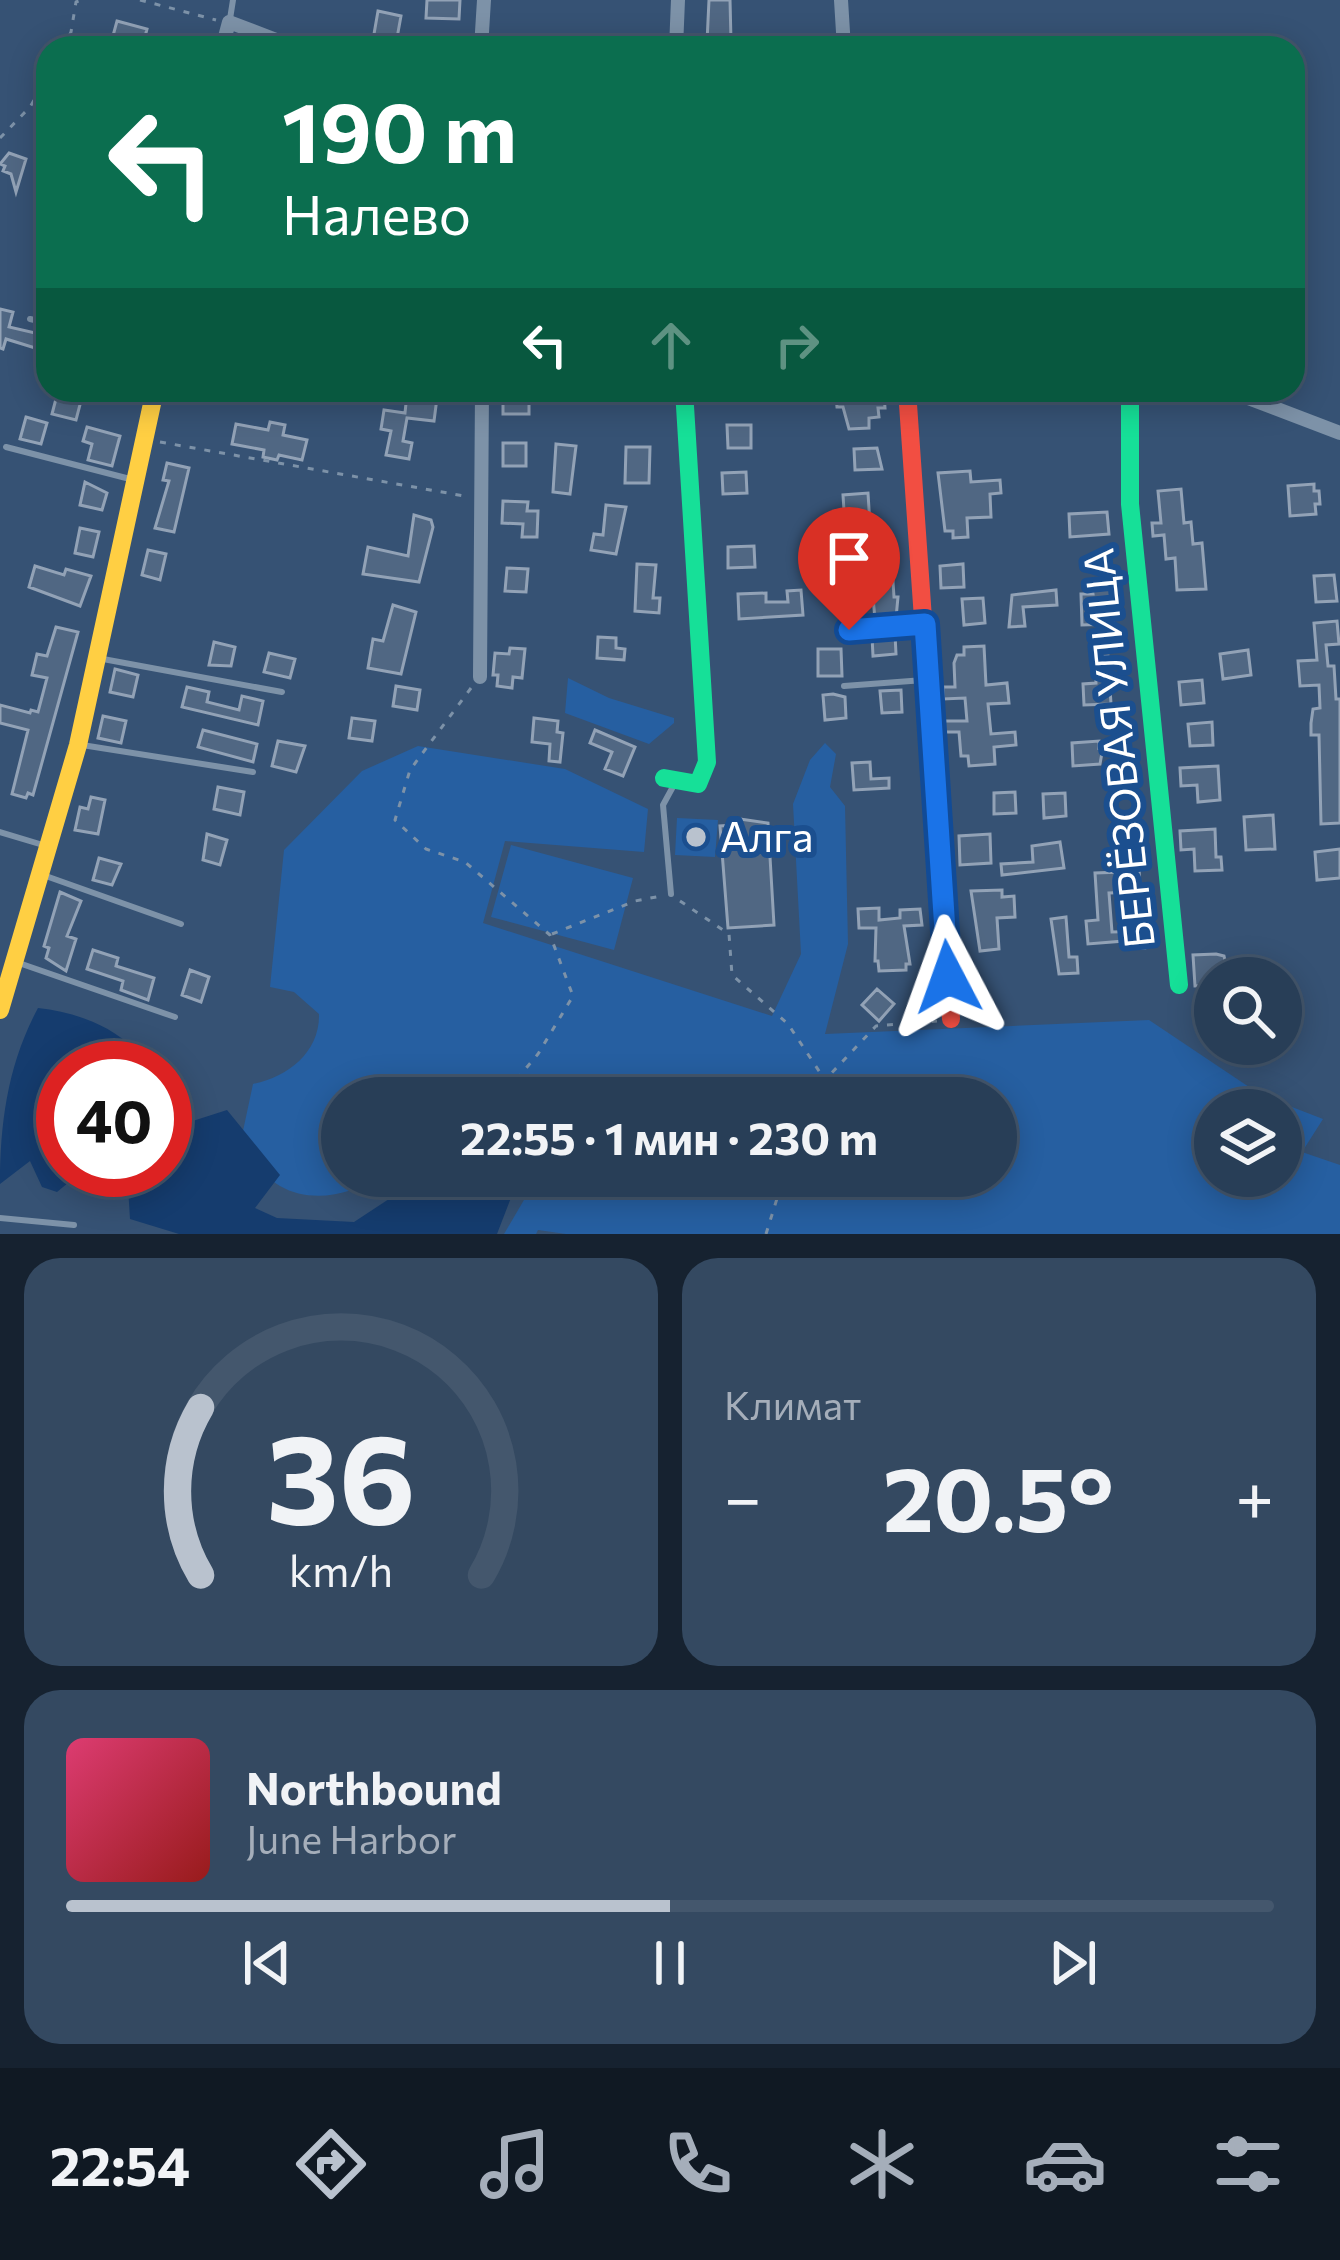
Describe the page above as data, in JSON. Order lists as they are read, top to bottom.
{
  "streets": {
    "street": ["БЕРЁЗОВАЯ УЛИЦА"]
  },
  "places": ["Алга"],
  "page": {
    "turn": ["190 m", "Налево"],
    "limit": "40",
    "trip": "22:55 · 1 мин · 230 m",
    "tile": "Климат",
    "heat": ["−", "20.5°", "+"],
    "song": ["Northbound", "June Harbor"],
    "tabs": "22:54",
    "gauge": ["36", "km/h"]
  }
}
